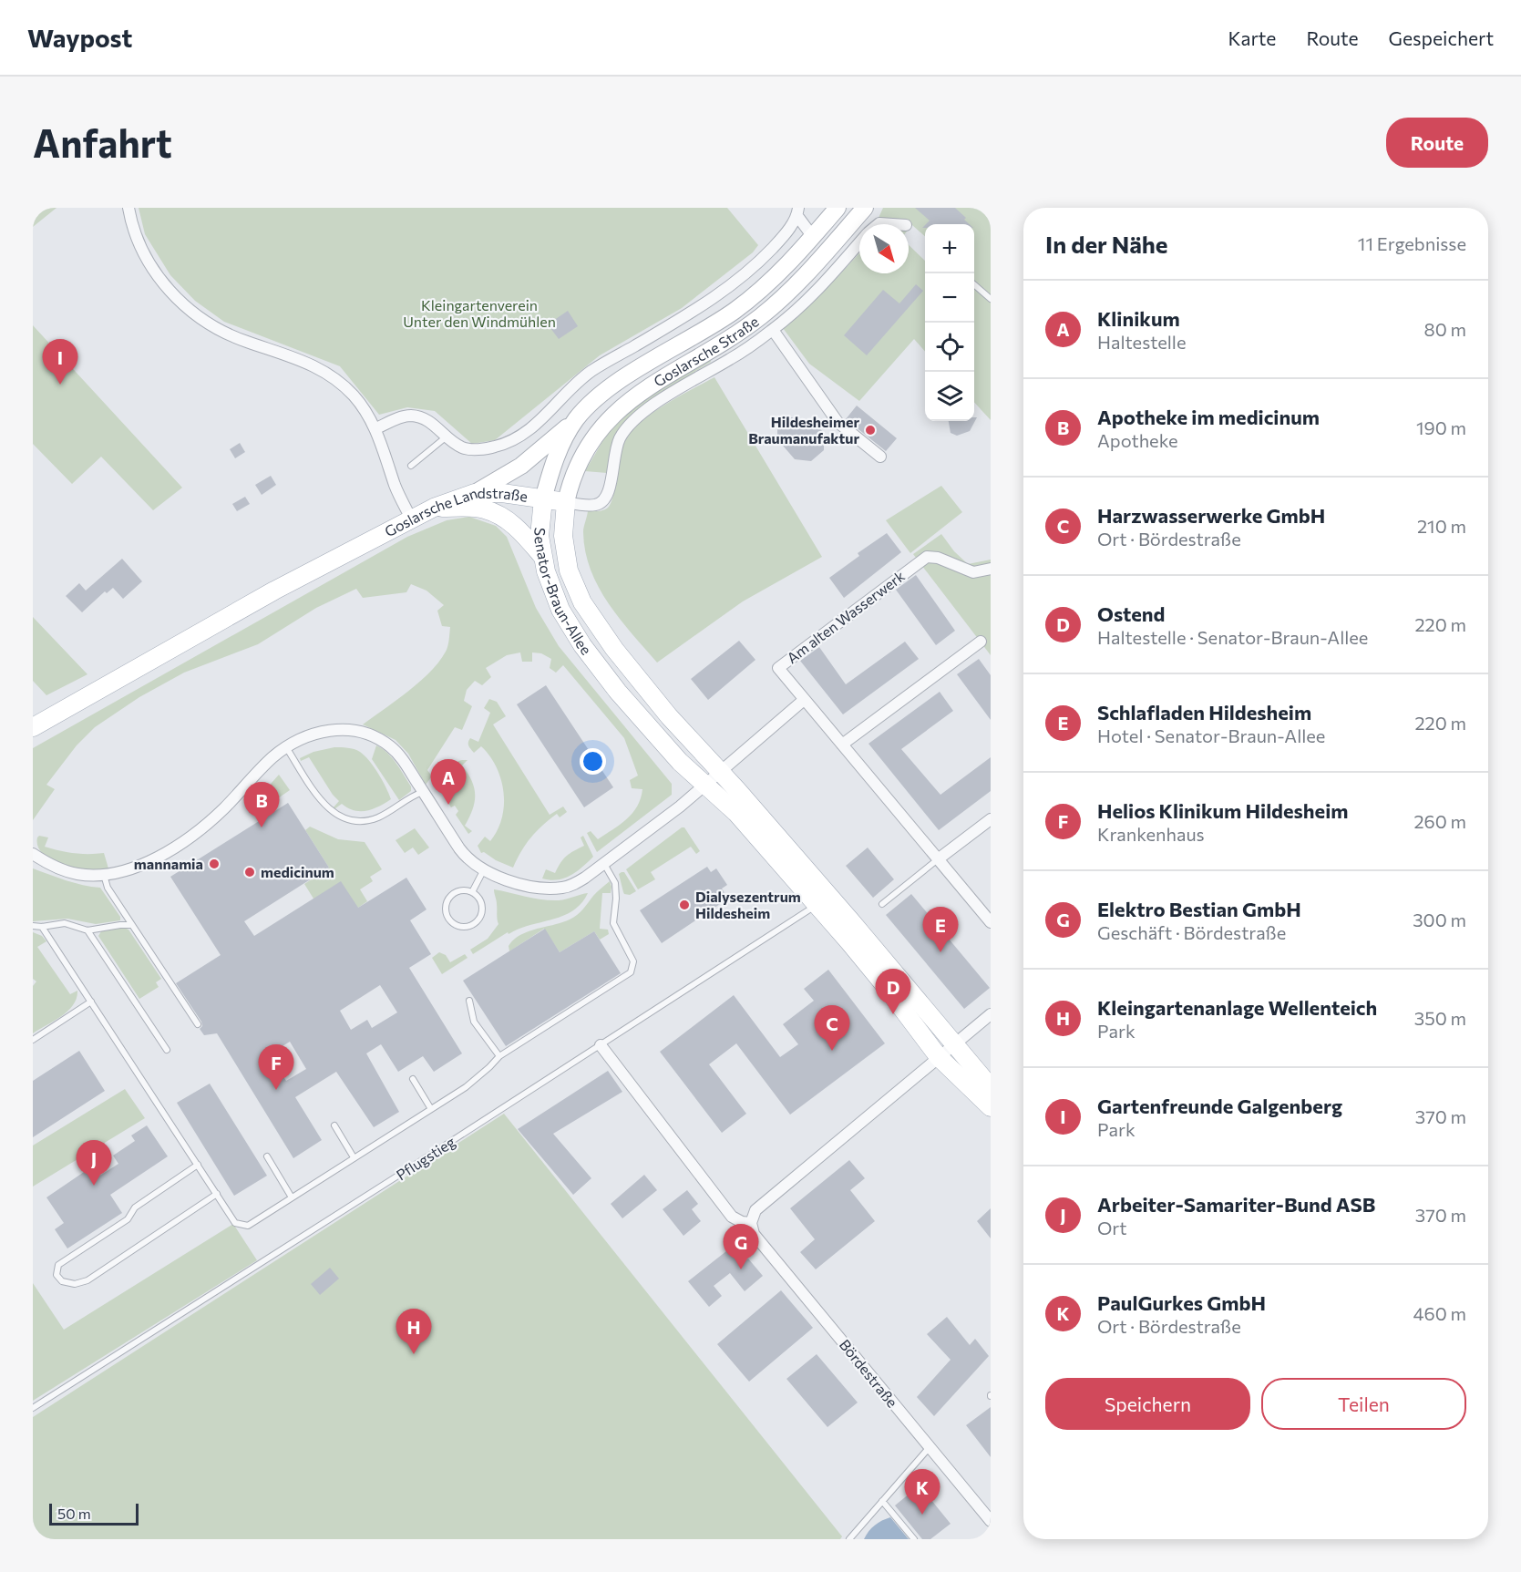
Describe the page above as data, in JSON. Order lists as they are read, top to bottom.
{
  "streets": {
    "main road": ["Goslarsche Straße", "Goslarsche Landstraße", "Senator-Braun-Allee"],
    "street": ["Am alten Wasserwerk", "Bördestraße"],
    "lane": ["Pflugstieg"]
  },
  "crossings": [
    ["Goslarsche Straße", "Senator-Braun-Allee"],
    ["Goslarsche Landstraße", "Senator-Braun-Allee"],
    ["Senator-Braun-Allee", "Pflugstieg"]
  ],
  "parks": ["Kleingartenverein Unter den Windmühlen"],
  "places": [
    "Hildesheimer Braumanufaktur",
    "mannamia",
    "medicinum",
    "Dialysezentrum Hildesheim"
  ],
  "scale_bar": "50 m",
  "north": "bottom right",
  "page": {
    "header": "Waypost",
    "nav": ["Karte", "Route", "Gespeichert"],
    "buttons": [
      "Route",
      ["Speichern", "Teilen"]
    ],
    "title": "Anfahrt",
    "heading": ["In der Nähe", "11 Ergebnisse"],
    "map_buttons": ["+", "−"],
    "list": [
      {
        "mark": "A",
        "name": "Klinikum",
        "note": "Haltestelle",
        "value": "80 m"
      },
      {
        "mark": "B",
        "name": "Apotheke im medicinum",
        "note": "Apotheke",
        "value": "190 m"
      },
      {
        "mark": "C",
        "name": "Harzwasserwerke GmbH",
        "note": "Ort · Bördestraße",
        "value": "210 m"
      },
      {
        "mark": "D",
        "name": "Ostend",
        "note": "Haltestelle · Senator-Braun-Allee",
        "value": "220 m"
      },
      {
        "mark": "E",
        "name": "Schlafladen Hildesheim",
        "note": "Hotel · Senator-Braun-Allee",
        "value": "220 m"
      },
      {
        "mark": "F",
        "name": "Helios Klinikum Hildesheim",
        "note": "Krankenhaus",
        "value": "260 m"
      },
      {
        "mark": "G",
        "name": "Elektro Bestian GmbH",
        "note": "Geschäft · Bördestraße",
        "value": "300 m"
      },
      {
        "mark": "H",
        "name": "Kleingartenanlage Wellenteich",
        "note": "Park",
        "value": "350 m"
      },
      {
        "mark": "I",
        "name": "Gartenfreunde Galgenberg",
        "note": "Park",
        "value": "370 m"
      },
      {
        "mark": "J",
        "name": "Arbeiter-Samariter-Bund ASB",
        "note": "Ort",
        "value": "370 m"
      },
      {
        "mark": "K",
        "name": "PaulGurkes GmbH",
        "note": "Ort · Bördestraße",
        "value": "460 m"
      }
    ],
    "pins": [
      "I",
      "A",
      "B",
      "E",
      "D",
      "C",
      "F",
      "J",
      "G",
      "H",
      "K"
    ],
    "scale": "50 m"
  }
}
